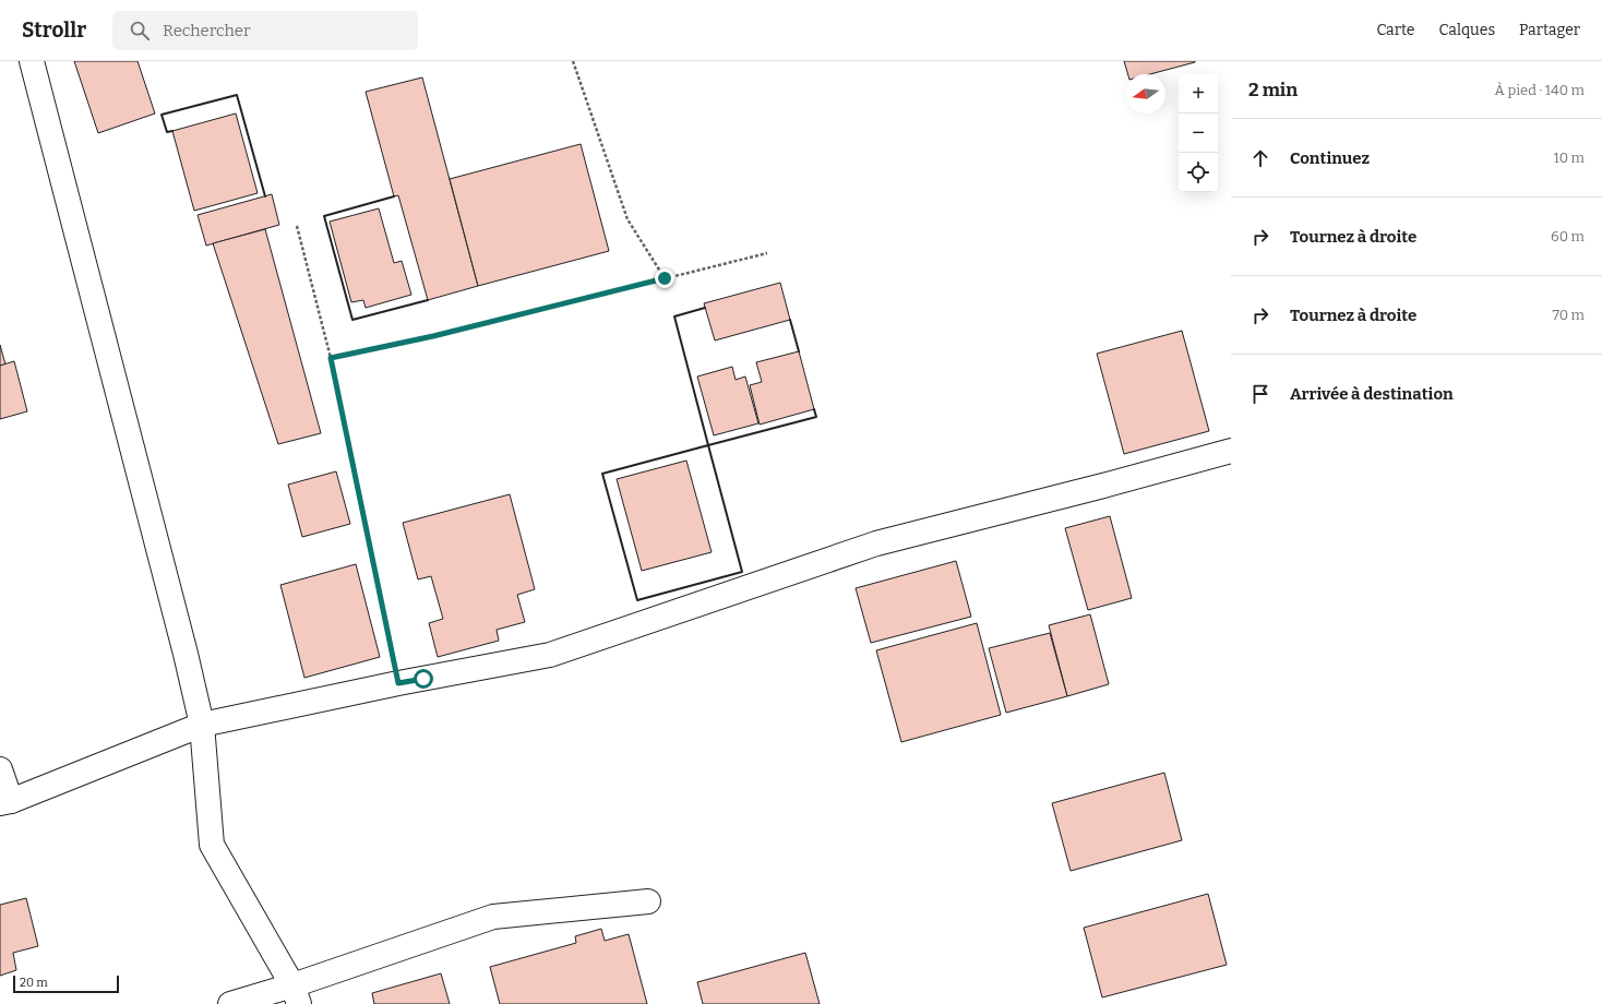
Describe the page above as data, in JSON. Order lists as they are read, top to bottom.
{
  "scale_bar": "20 m",
  "north": "left",
  "page": {
    "header": "Strollr",
    "search": "Rechercher",
    "nav": ["Carte", "Calques", "Partager"],
    "heading": ["2 min", "À pied · 140 m"],
    "map_buttons": ["+", "−"],
    "list": [
      ["Continuez", "10 m"],
      ["Tournez à droite", "60 m"],
      ["Tournez à droite", "70 m"],
      "Arrivée à destination"
    ],
    "scale": "20 m"
  }
}
